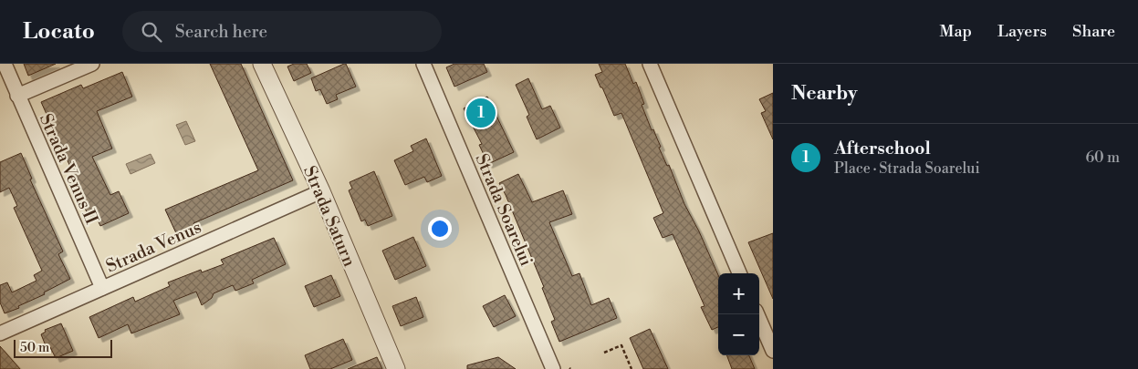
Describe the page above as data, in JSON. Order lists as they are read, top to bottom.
{
  "streets": {
    "street": [
      "Strada Venus II",
      "Strada Soarelui",
      "Strada Saturn",
      "Strada Venus"
    ]
  },
  "crossings": [
    ["Strada Venus II", "Strada Venus"],
    ["Strada Saturn", "Strada Venus"]
  ],
  "scale_bar": "50 m",
  "page": {
    "header": "Locato",
    "search": "Search here",
    "nav": ["Map", "Layers", "Share"],
    "heading": "Nearby",
    "pins": "1",
    "list": [
      {
        "mark": "1",
        "name": "Afterschool",
        "note": "Place · Strada Soarelui",
        "value": "60 m"
      }
    ],
    "map_buttons": ["+", "−"],
    "scale": "50 m"
  }
}
